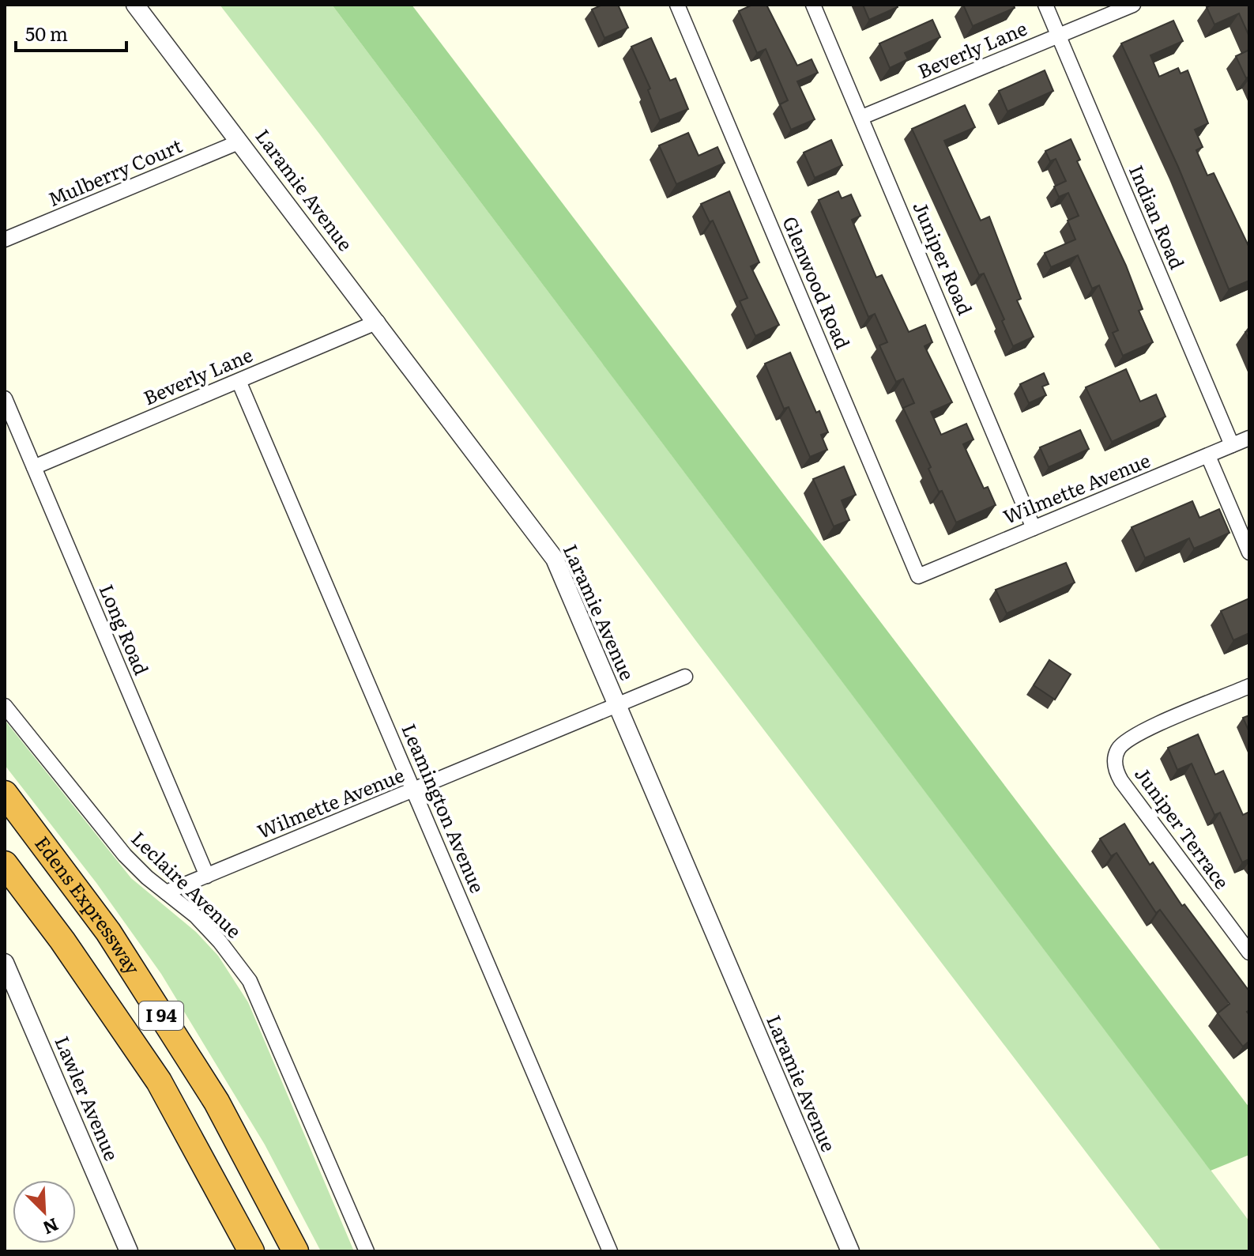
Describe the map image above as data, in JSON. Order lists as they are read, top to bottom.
{
  "streets": {
    "highway": ["Edens Expressway", "I 94"],
    "street": [
      "Beverly Lane",
      "Mulberry Court",
      "Laramie Avenue",
      "Indian Road",
      "Juniper Road",
      "Glenwood Road",
      "Wilmette Avenue",
      "Long Road",
      "Leamington Avenue",
      "Juniper Terrace",
      "Leclaire Avenue",
      "Lawler Avenue"
    ]
  },
  "crossings": [
    ["Beverly Lane", "Laramie Avenue"],
    ["Beverly Lane", "Indian Road"],
    ["Beverly Lane", "Juniper Road"],
    ["Beverly Lane", "Long Road"],
    ["Beverly Lane", "Leamington Avenue"],
    ["Mulberry Court", "Laramie Avenue"],
    ["Laramie Avenue", "Wilmette Avenue"],
    ["Indian Road", "Wilmette Avenue"],
    ["Juniper Road", "Wilmette Avenue"],
    ["Glenwood Road", "Wilmette Avenue"],
    ["Wilmette Avenue", "Long Road"],
    ["Wilmette Avenue", "Leamington Avenue"],
    ["Wilmette Avenue", "Leclaire Avenue"]
  ],
  "scale_bar": "50 m",
  "north": "bottom right"
}
